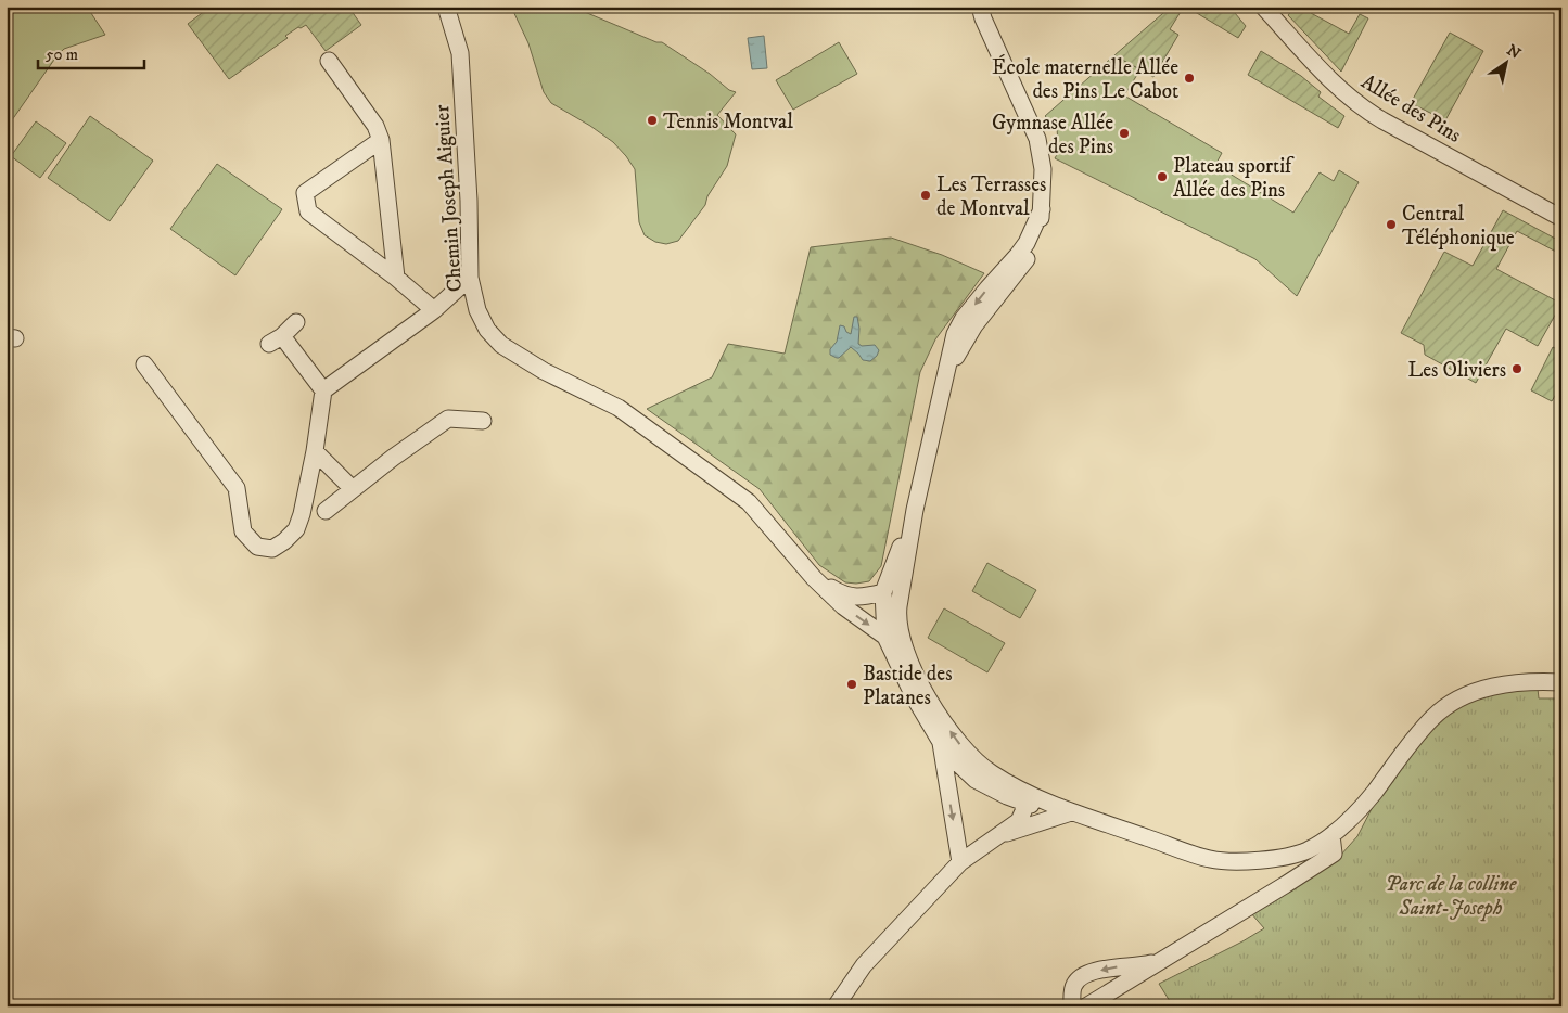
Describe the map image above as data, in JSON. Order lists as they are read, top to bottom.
{
  "streets": {
    "street": ["Allée des Pins", "Chemin Joseph Aiguier"]
  },
  "parks": ["Parc de la colline Saint-Joseph"],
  "places": [
    "École maternelle Allée des Pins Le Cabot",
    "Tennis Montval",
    "Gymnase Allée des Pins",
    "Plateau sportif Allée des Pins",
    "Les Terrasses de Montval",
    "Central Téléphonique",
    "Les Oliviers",
    "Bastide des Platanes"
  ],
  "scale_bar": "50 m",
  "north": "top right"
}
